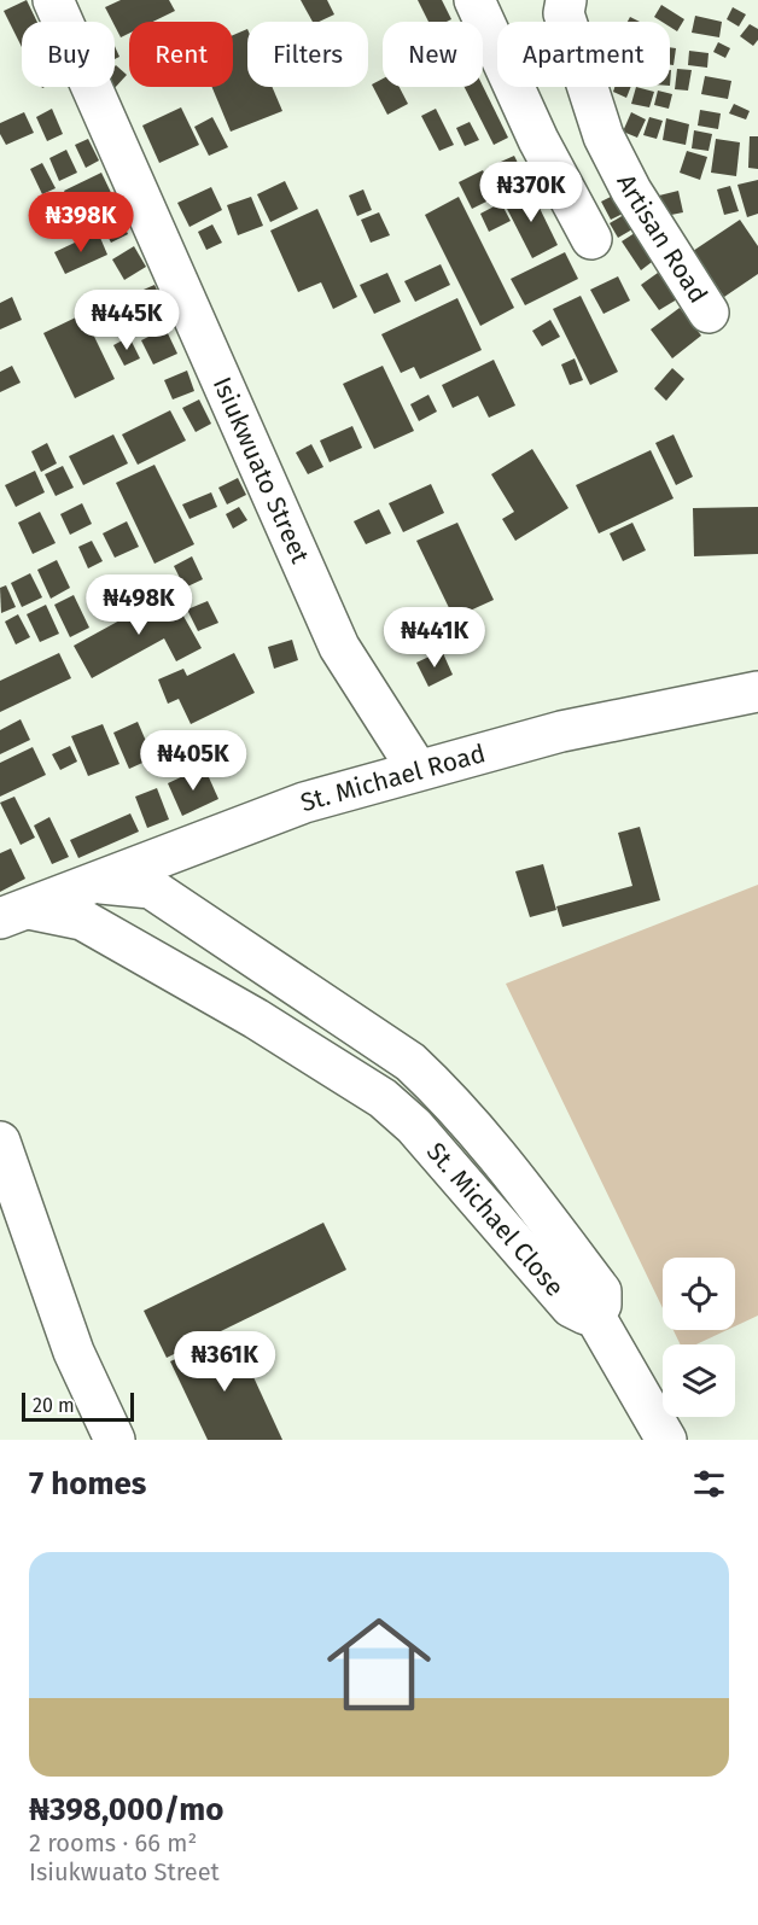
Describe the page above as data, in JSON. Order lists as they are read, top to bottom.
{
  "streets": {
    "street": [
      "Artisan Road",
      "Isiukwuato Street",
      "St. Michael Road",
      "St. Michael Close"
    ]
  },
  "crossings": [
    ["Isiukwuato Street", "St. Michael Road"],
    ["St. Michael Road", "St. Michael Close"]
  ],
  "scale_bar": "20 m",
  "page": {
    "chip": [
      "Buy",
      "Rent",
      "Filters",
      "New",
      "Apartment"
    ],
    "price": [
      "₦370K",
      "₦398K",
      "₦445K",
      "₦498K",
      "₦441K",
      "₦405K",
      "₦361K"
    ],
    "scale": "20 m",
    "heading": "7 homes",
    "list": [
      {
        "name": "₦398,000/mo",
        "note": "2 rooms · 66 m² · Isiukwuato Street"
      }
    ]
  }
}
